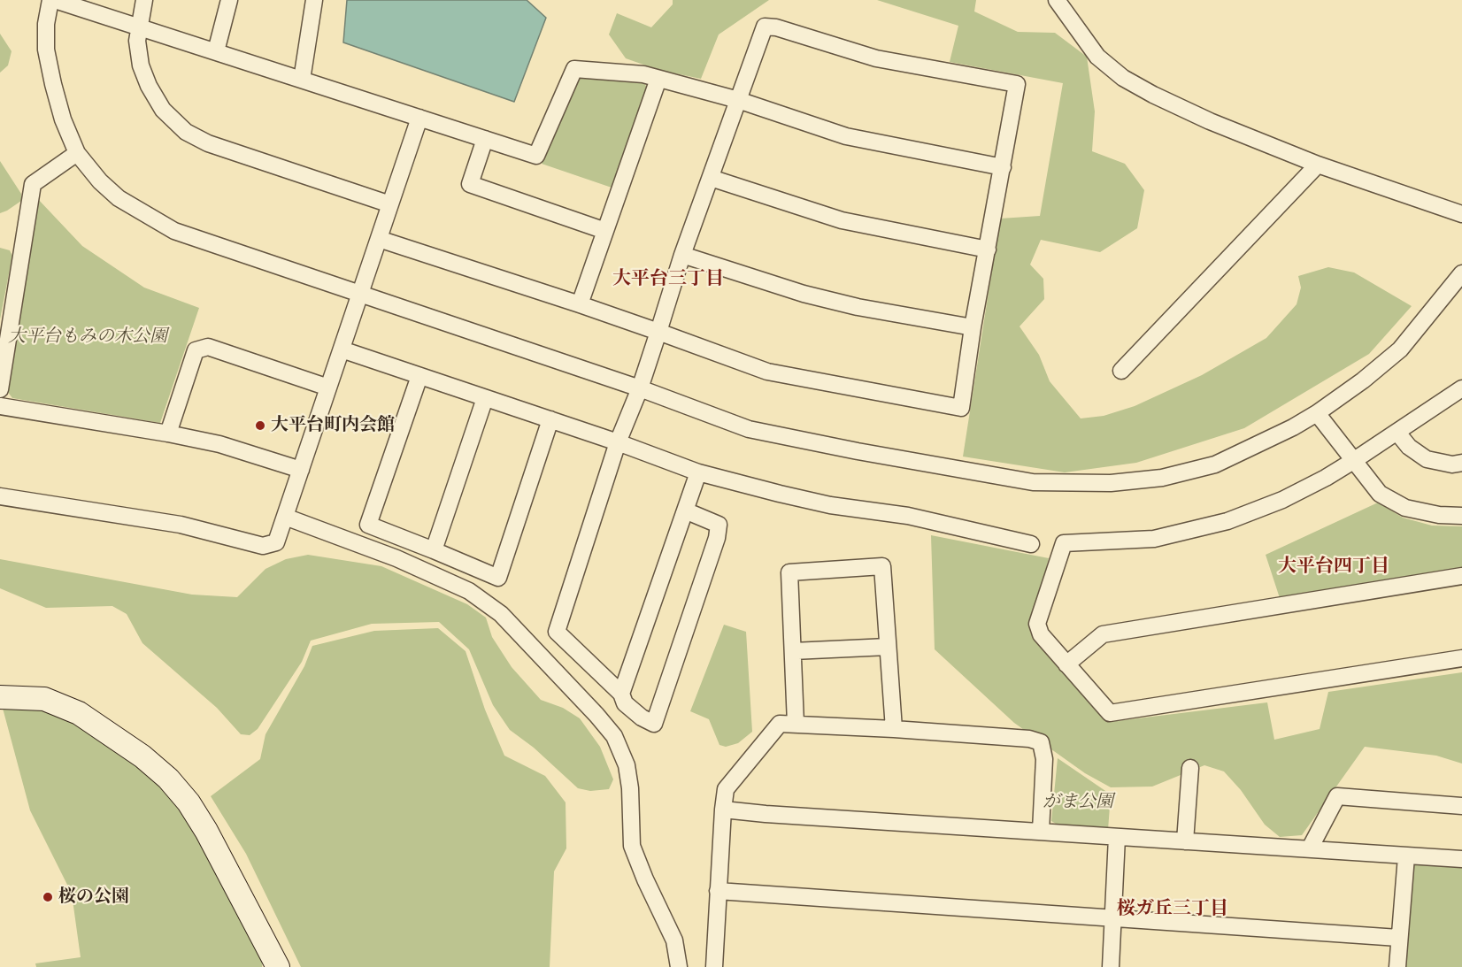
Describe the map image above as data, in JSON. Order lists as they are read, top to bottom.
{
  "districts": ["大平台三丁目", "大平台四丁目", "桜ガ丘三丁目"],
  "parks": ["大平台もみの木公園", "がま公園"],
  "places": ["大平台町内会館", "桜の公園"]
}
